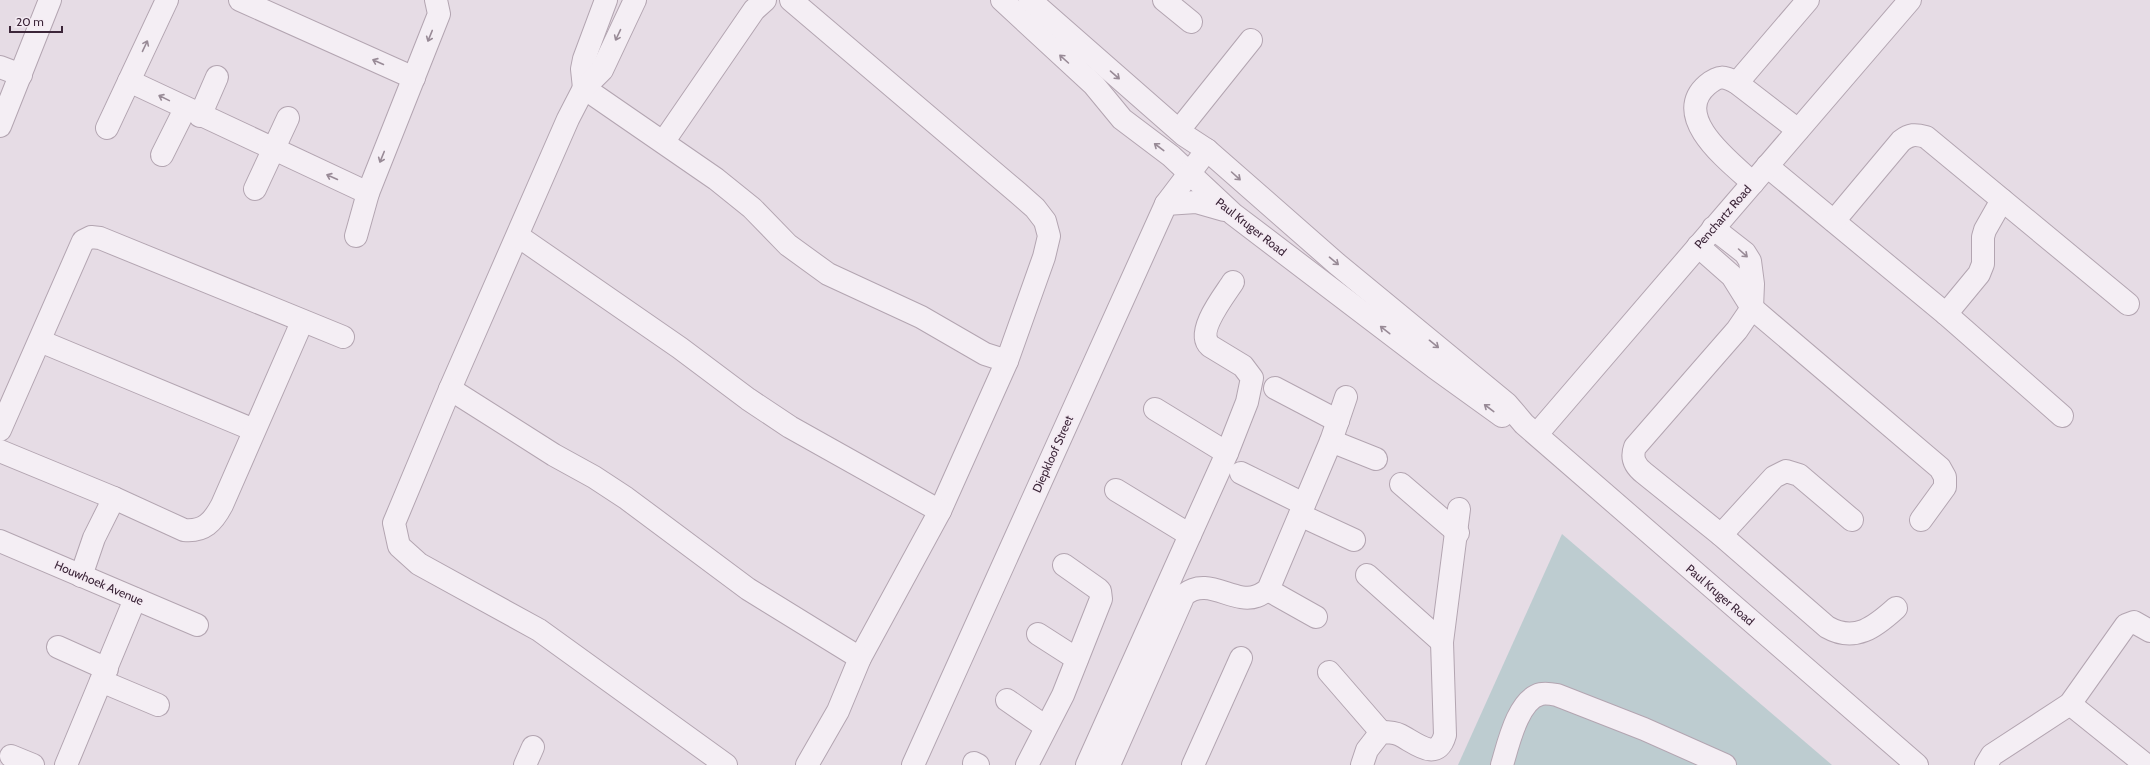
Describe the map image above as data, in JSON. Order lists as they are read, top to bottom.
{
  "streets": {
    "street": [
      "Penchartz Road",
      "Paul Kruger Road",
      "Diepkloof Street",
      "Houwhoek Avenue"
    ]
  },
  "crossings": [
    ["Penchartz Road", "Paul Kruger Road"],
    ["Paul Kruger Road", "Diepkloof Street"]
  ],
  "scale_bar": "20 m"
}
